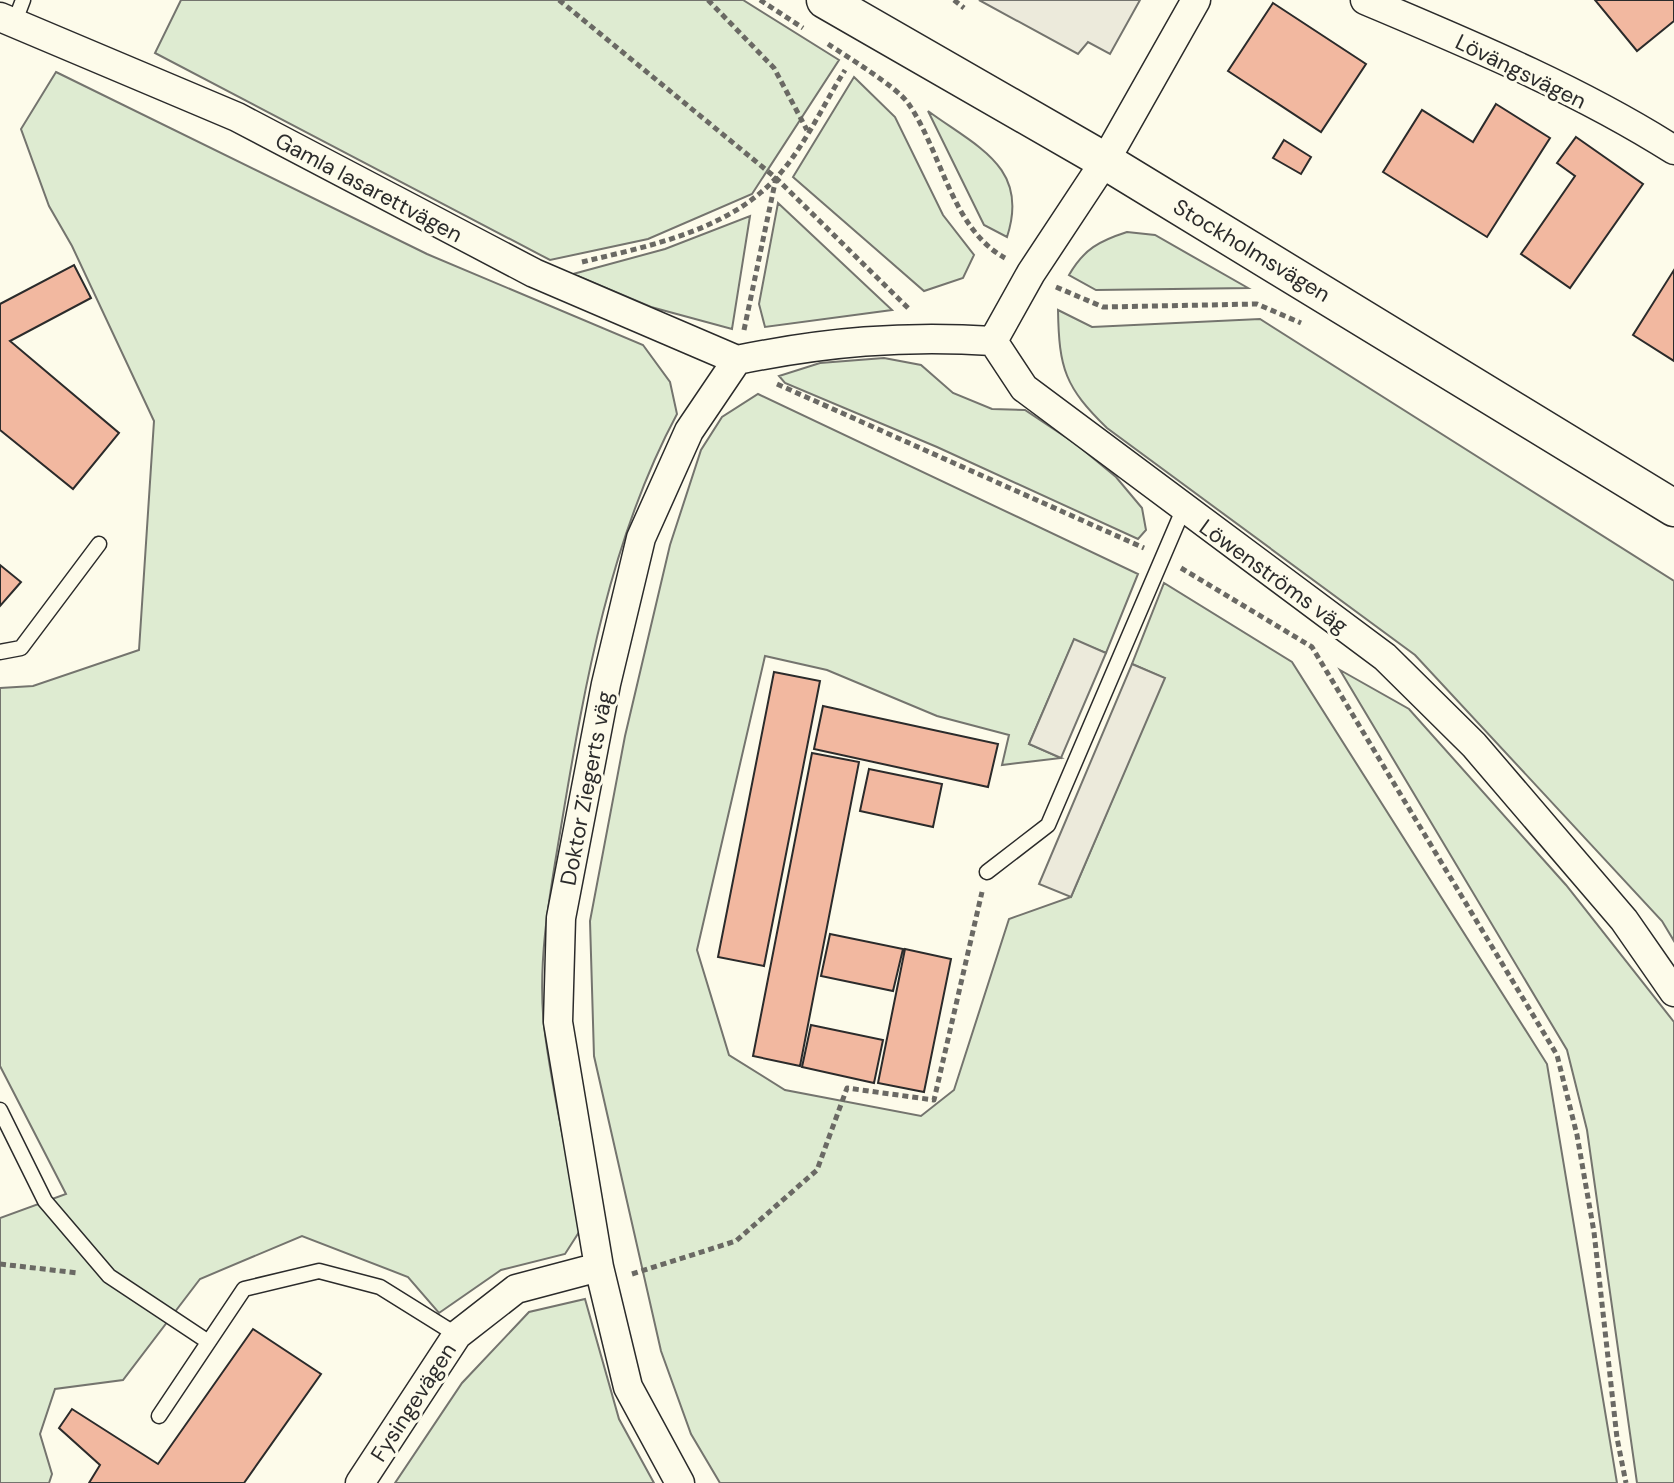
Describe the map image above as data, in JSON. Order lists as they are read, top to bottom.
{
  "streets": {
    "street": [
      "Lövängsvägen",
      "Gamla lasarettvägen",
      "Stockholmsvägen",
      "Löwenströms väg",
      "Doktor Ziegerts väg",
      "Fysingevägen"
    ]
  },
  "crossings": [
    ["Gamla lasarettvägen", "Doktor Ziegerts väg"],
    ["Doktor Ziegerts väg", "Fysingevägen"]
  ]
}
